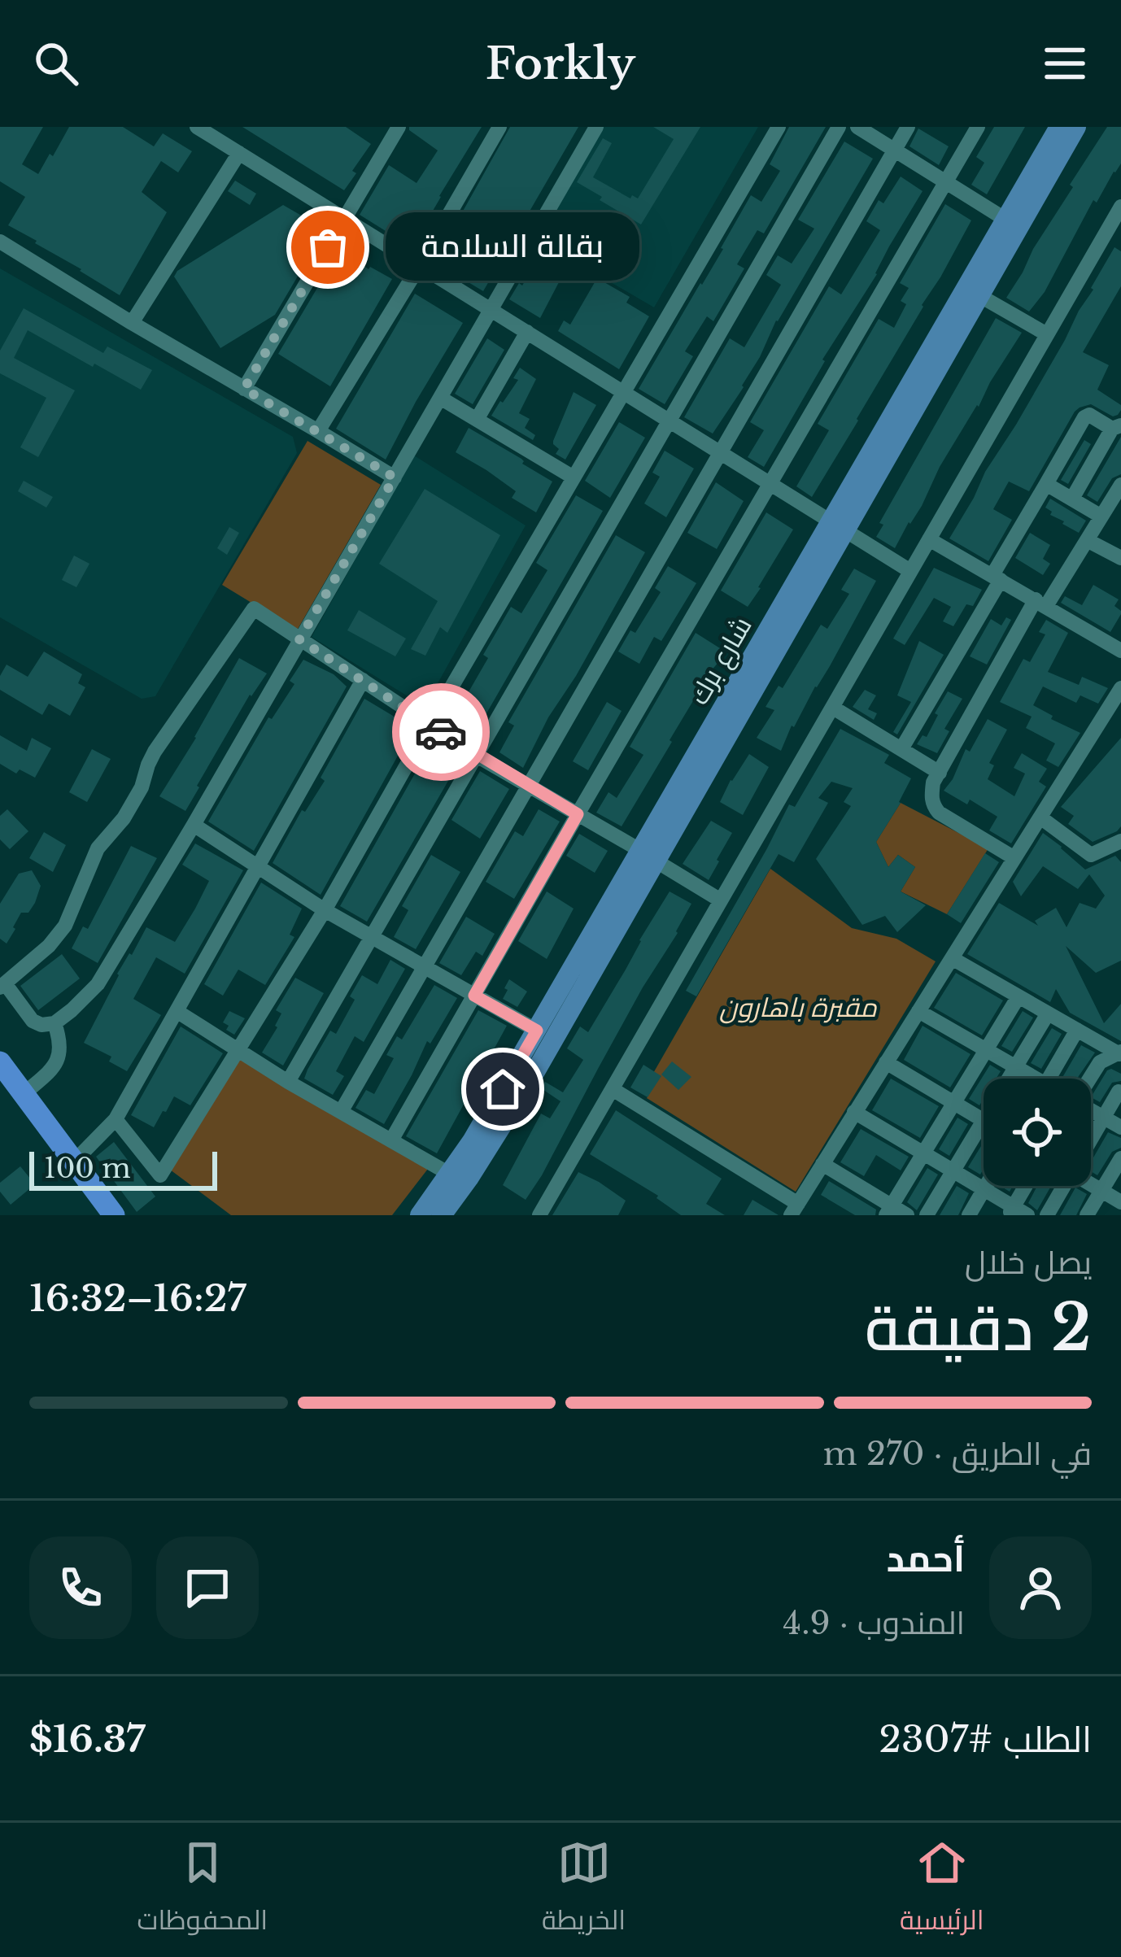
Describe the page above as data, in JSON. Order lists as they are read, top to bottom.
{
  "streets": {
    "main road": ["شارع برك"]
  },
  "parks": ["مقبرة باهارون"],
  "places": ["بقالة السلامة"],
  "scale_bar": "100 m",
  "page": {
    "header": "Forkly",
    "bubble": "بقالة السلامة",
    "scale": "100 m",
    "heading": ["2 دقيقة", "يصل خلال", "16:27–16:32"],
    "panel": [
      "أحمد",
      "المندوب · 4.9",
      "الطلب #2307",
      "$16.37"
    ],
    "bar": "في الطريق · 270 m",
    "tabs": ["الرئيسية", "الخريطة", "المحفوظات"]
  }
}
